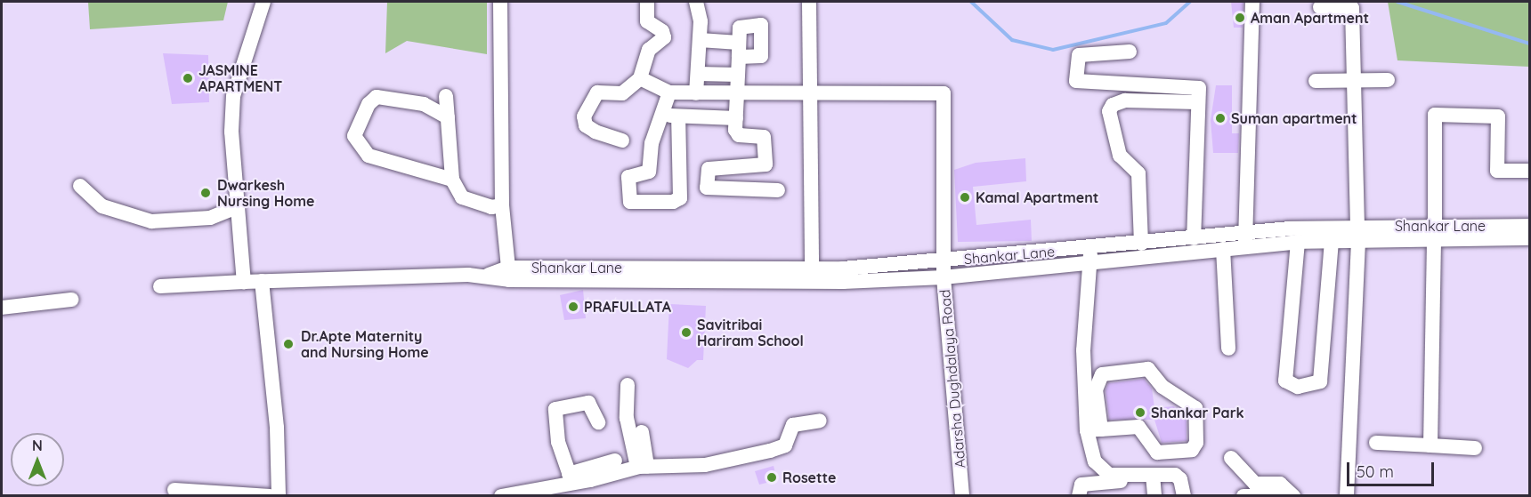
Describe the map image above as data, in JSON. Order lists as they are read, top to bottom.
{
  "streets": {
    "street": ["Shankar Lane", "Adarsha Dughdalaya Road"]
  },
  "crossings": [
    ["Shankar Lane", "Adarsha Dughdalaya Road"]
  ],
  "places": [
    "Aman Apartment",
    "JASMINE APARTMENT",
    "Suman apartment",
    "Dwarkesh Nursing Home",
    "Kamal Apartment",
    "PRAFULLATA",
    "Savitribai Hariram School",
    "Dr.Apte Maternity and Nursing Home",
    "Shankar Park",
    "Rosette"
  ],
  "scale_bar": "50 m",
  "north": "top"
}
